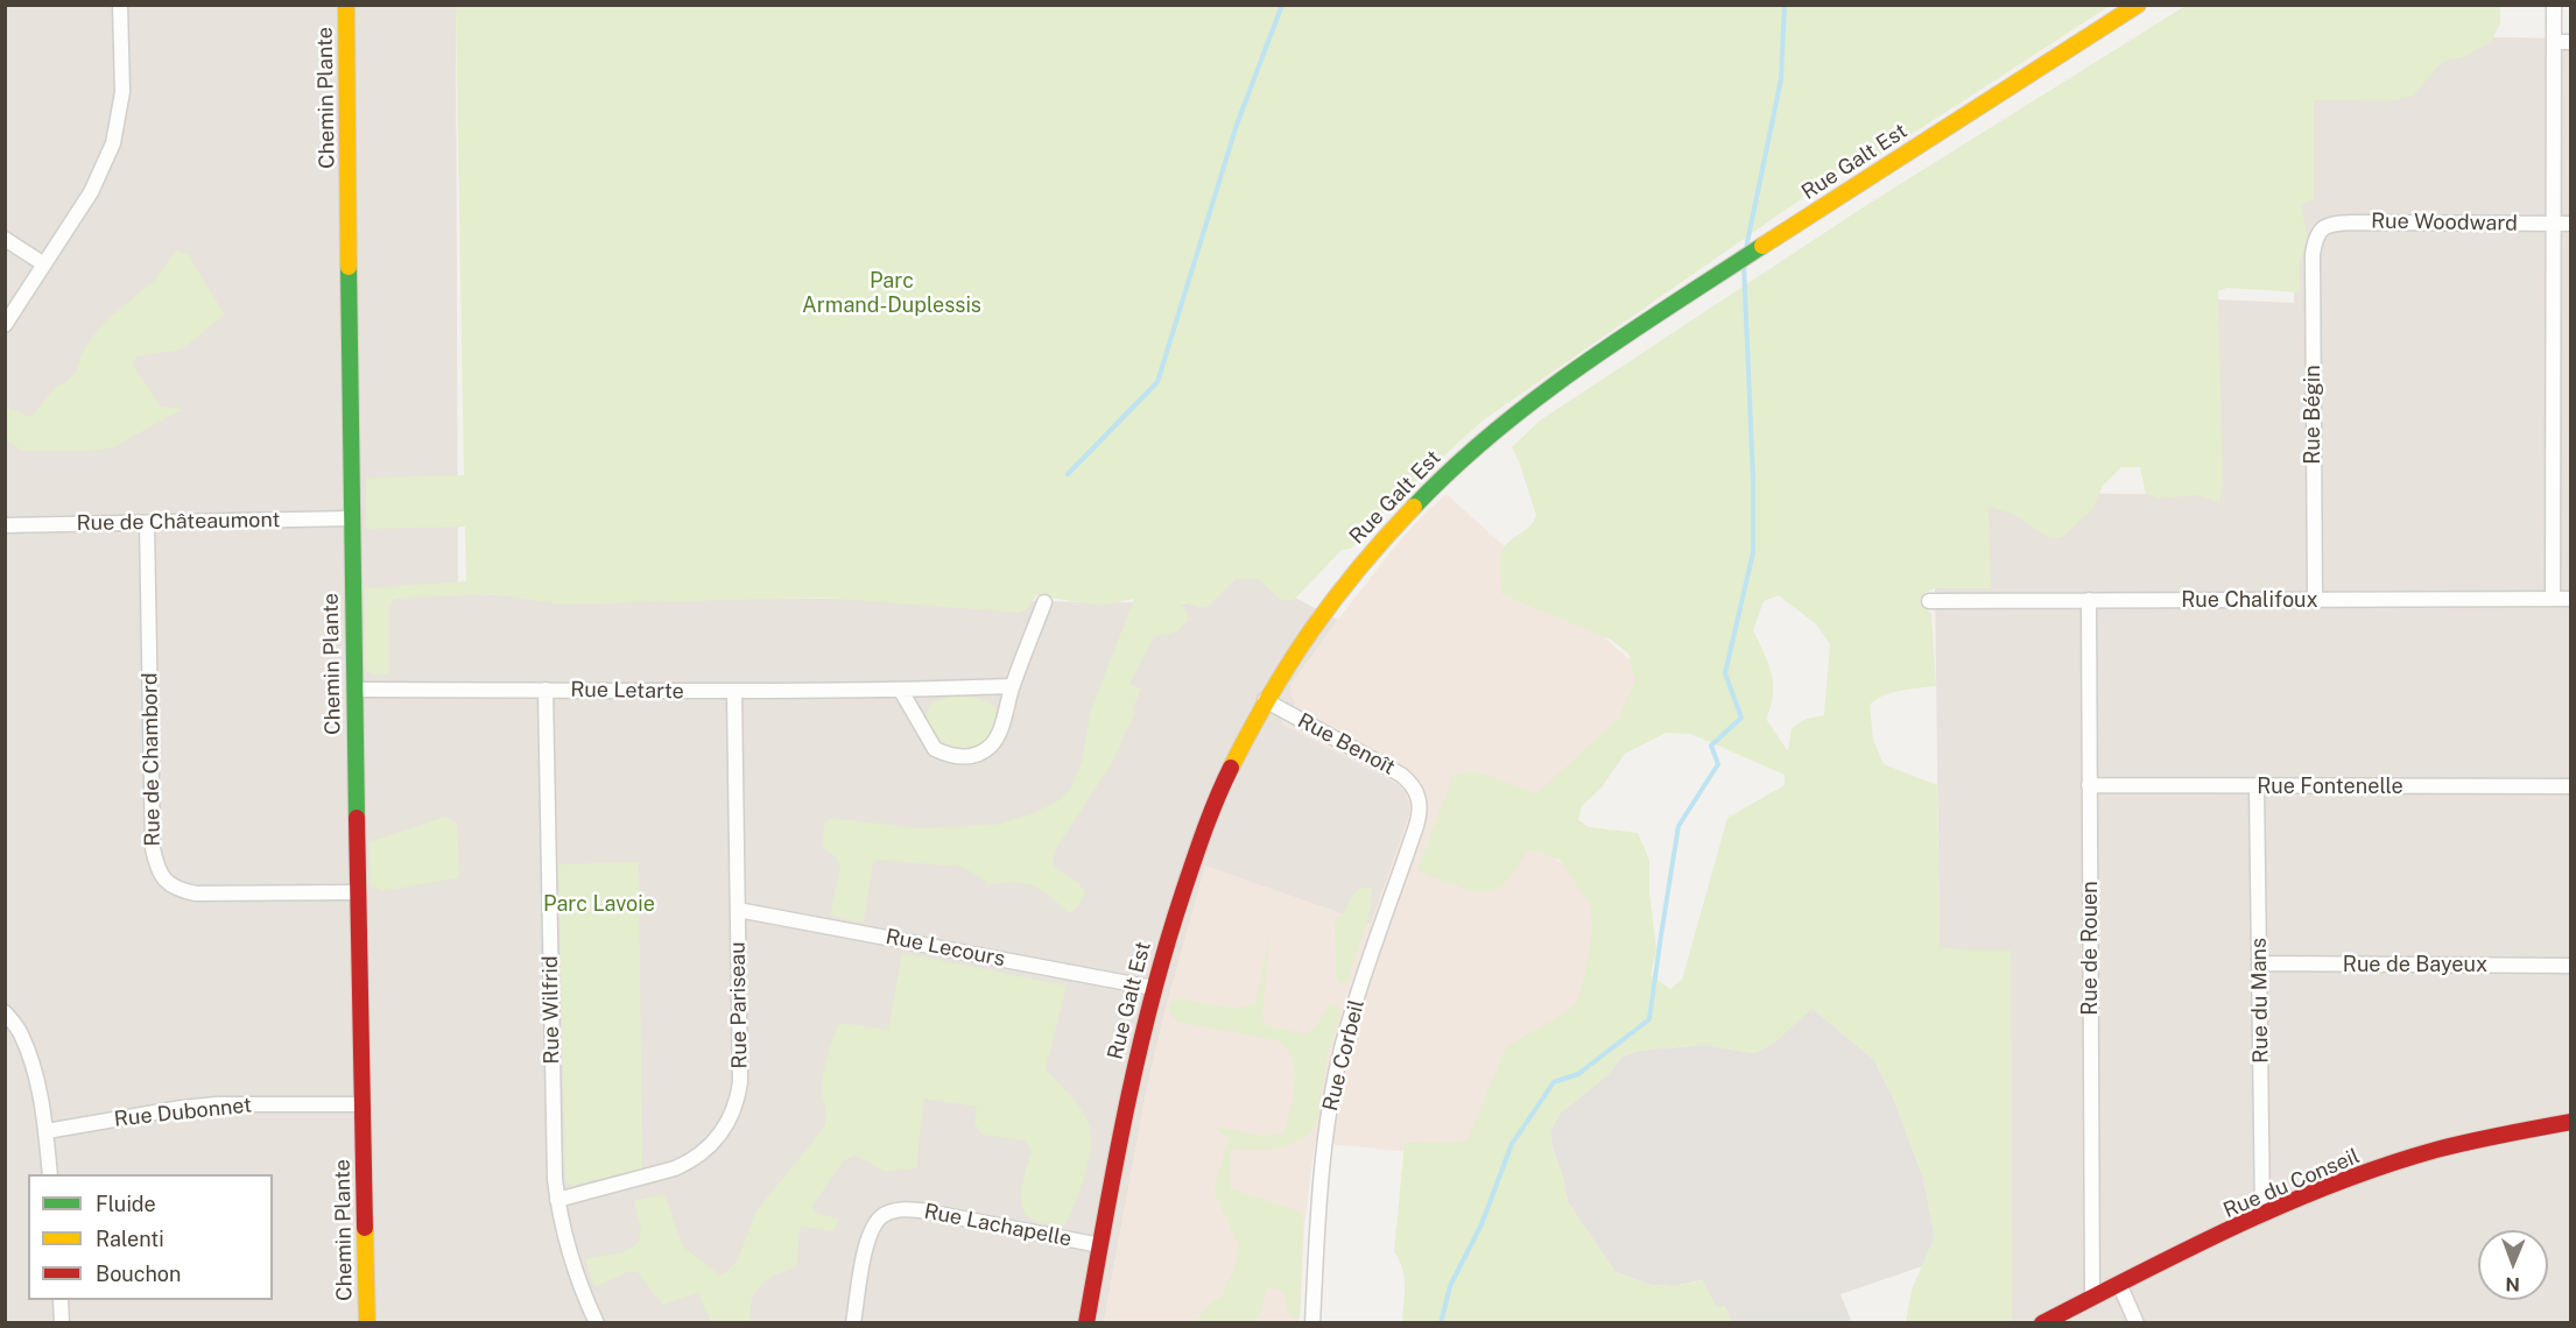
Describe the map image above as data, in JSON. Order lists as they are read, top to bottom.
{
  "streets": {
    "street": [
      "Chemin Plante",
      "Rue Galt Est",
      "Rue Woodward",
      "Rue Bégin",
      "Rue de Châteaumont",
      "Rue Chalifoux",
      "Rue Letarte",
      "Rue Benoît",
      "Rue de Chambord",
      "Rue Fontenelle",
      "Rue Lecours",
      "Rue de Rouen",
      "Rue de Bayeux",
      "Rue du Mans",
      "Rue Pariseau",
      "Rue Wilfrid",
      "Rue Corbeil",
      "Rue Dubonnet",
      "Rue du Conseil",
      "Rue Lachapelle"
    ]
  },
  "crossings": [
    ["Chemin Plante", "Rue de Châteaumont"],
    ["Chemin Plante", "Rue Letarte"],
    ["Chemin Plante", "Rue de Chambord"],
    ["Chemin Plante", "Rue Dubonnet"],
    ["Rue Galt Est", "Rue Benoît"],
    ["Rue Galt Est", "Rue Lecours"],
    ["Rue Galt Est", "Rue Lachapelle"],
    ["Rue Woodward", "Rue Bégin"],
    ["Rue Bégin", "Rue Chalifoux"],
    ["Rue de Châteaumont", "Rue de Chambord"],
    ["Rue Chalifoux", "Rue de Rouen"],
    ["Rue Letarte", "Rue Pariseau"],
    ["Rue Letarte", "Rue Wilfrid"],
    ["Rue Benoît", "Rue Corbeil"],
    ["Rue Fontenelle", "Rue de Rouen"],
    ["Rue Fontenelle", "Rue du Mans"],
    ["Rue Lecours", "Rue Pariseau"],
    ["Rue de Rouen", "Rue du Conseil"],
    ["Rue de Bayeux", "Rue du Mans"],
    ["Rue du Mans", "Rue du Conseil"],
    ["Rue Pariseau", "Rue Wilfrid"]
  ],
  "parks": ["Parc Armand-Duplessis", "Parc Lavoie"],
  "legend": ["Fluide", "Ralenti", "Bouchon"],
  "north": "bottom"
}
